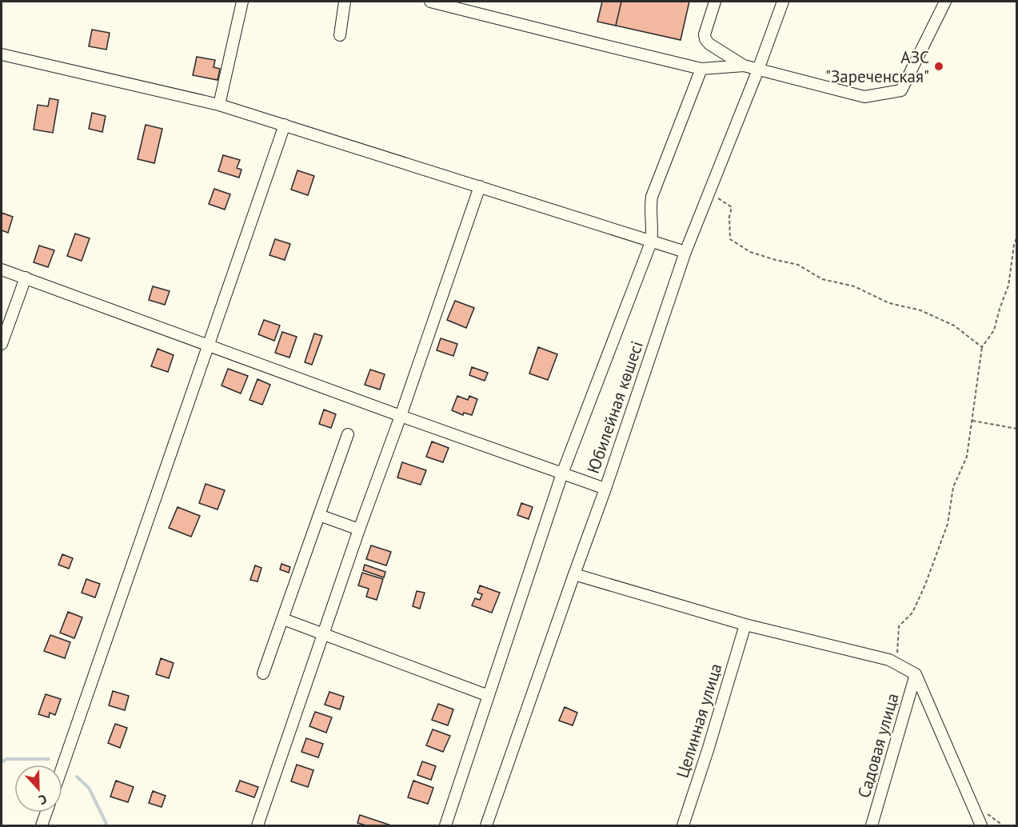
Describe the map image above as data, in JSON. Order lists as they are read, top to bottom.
{
  "streets": {
    "street": ["Юбилейная көшесі", "Целинная улица", "Садовая улица"]
  },
  "places": ["АЗС \"Зареченская\""],
  "north": "bottom"
}
